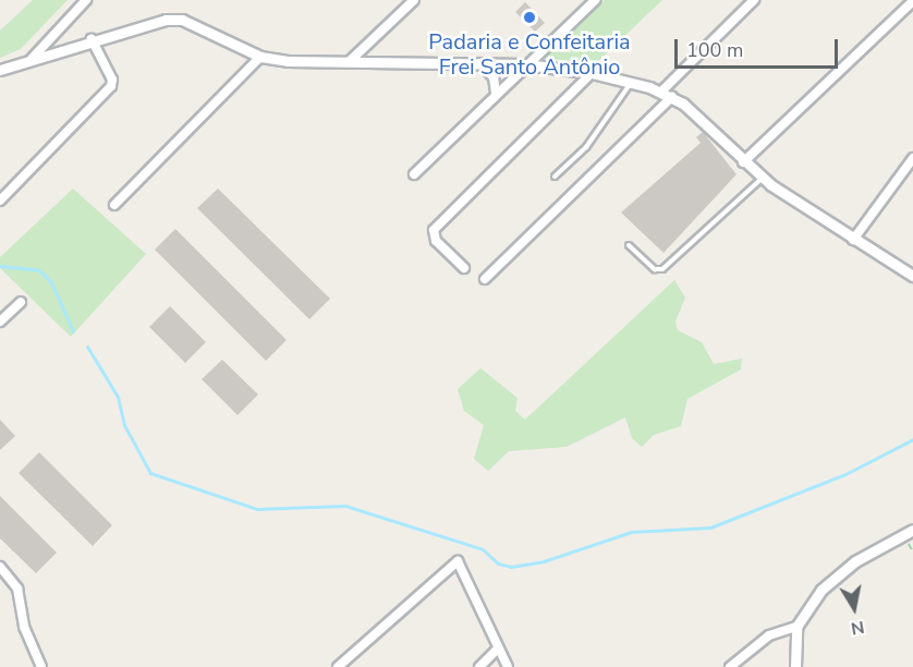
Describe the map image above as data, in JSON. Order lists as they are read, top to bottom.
{
  "places": ["Padaria e Confeitaria Frei Santo Antônio"],
  "scale_bar": "100 m",
  "north": "bottom"
}
